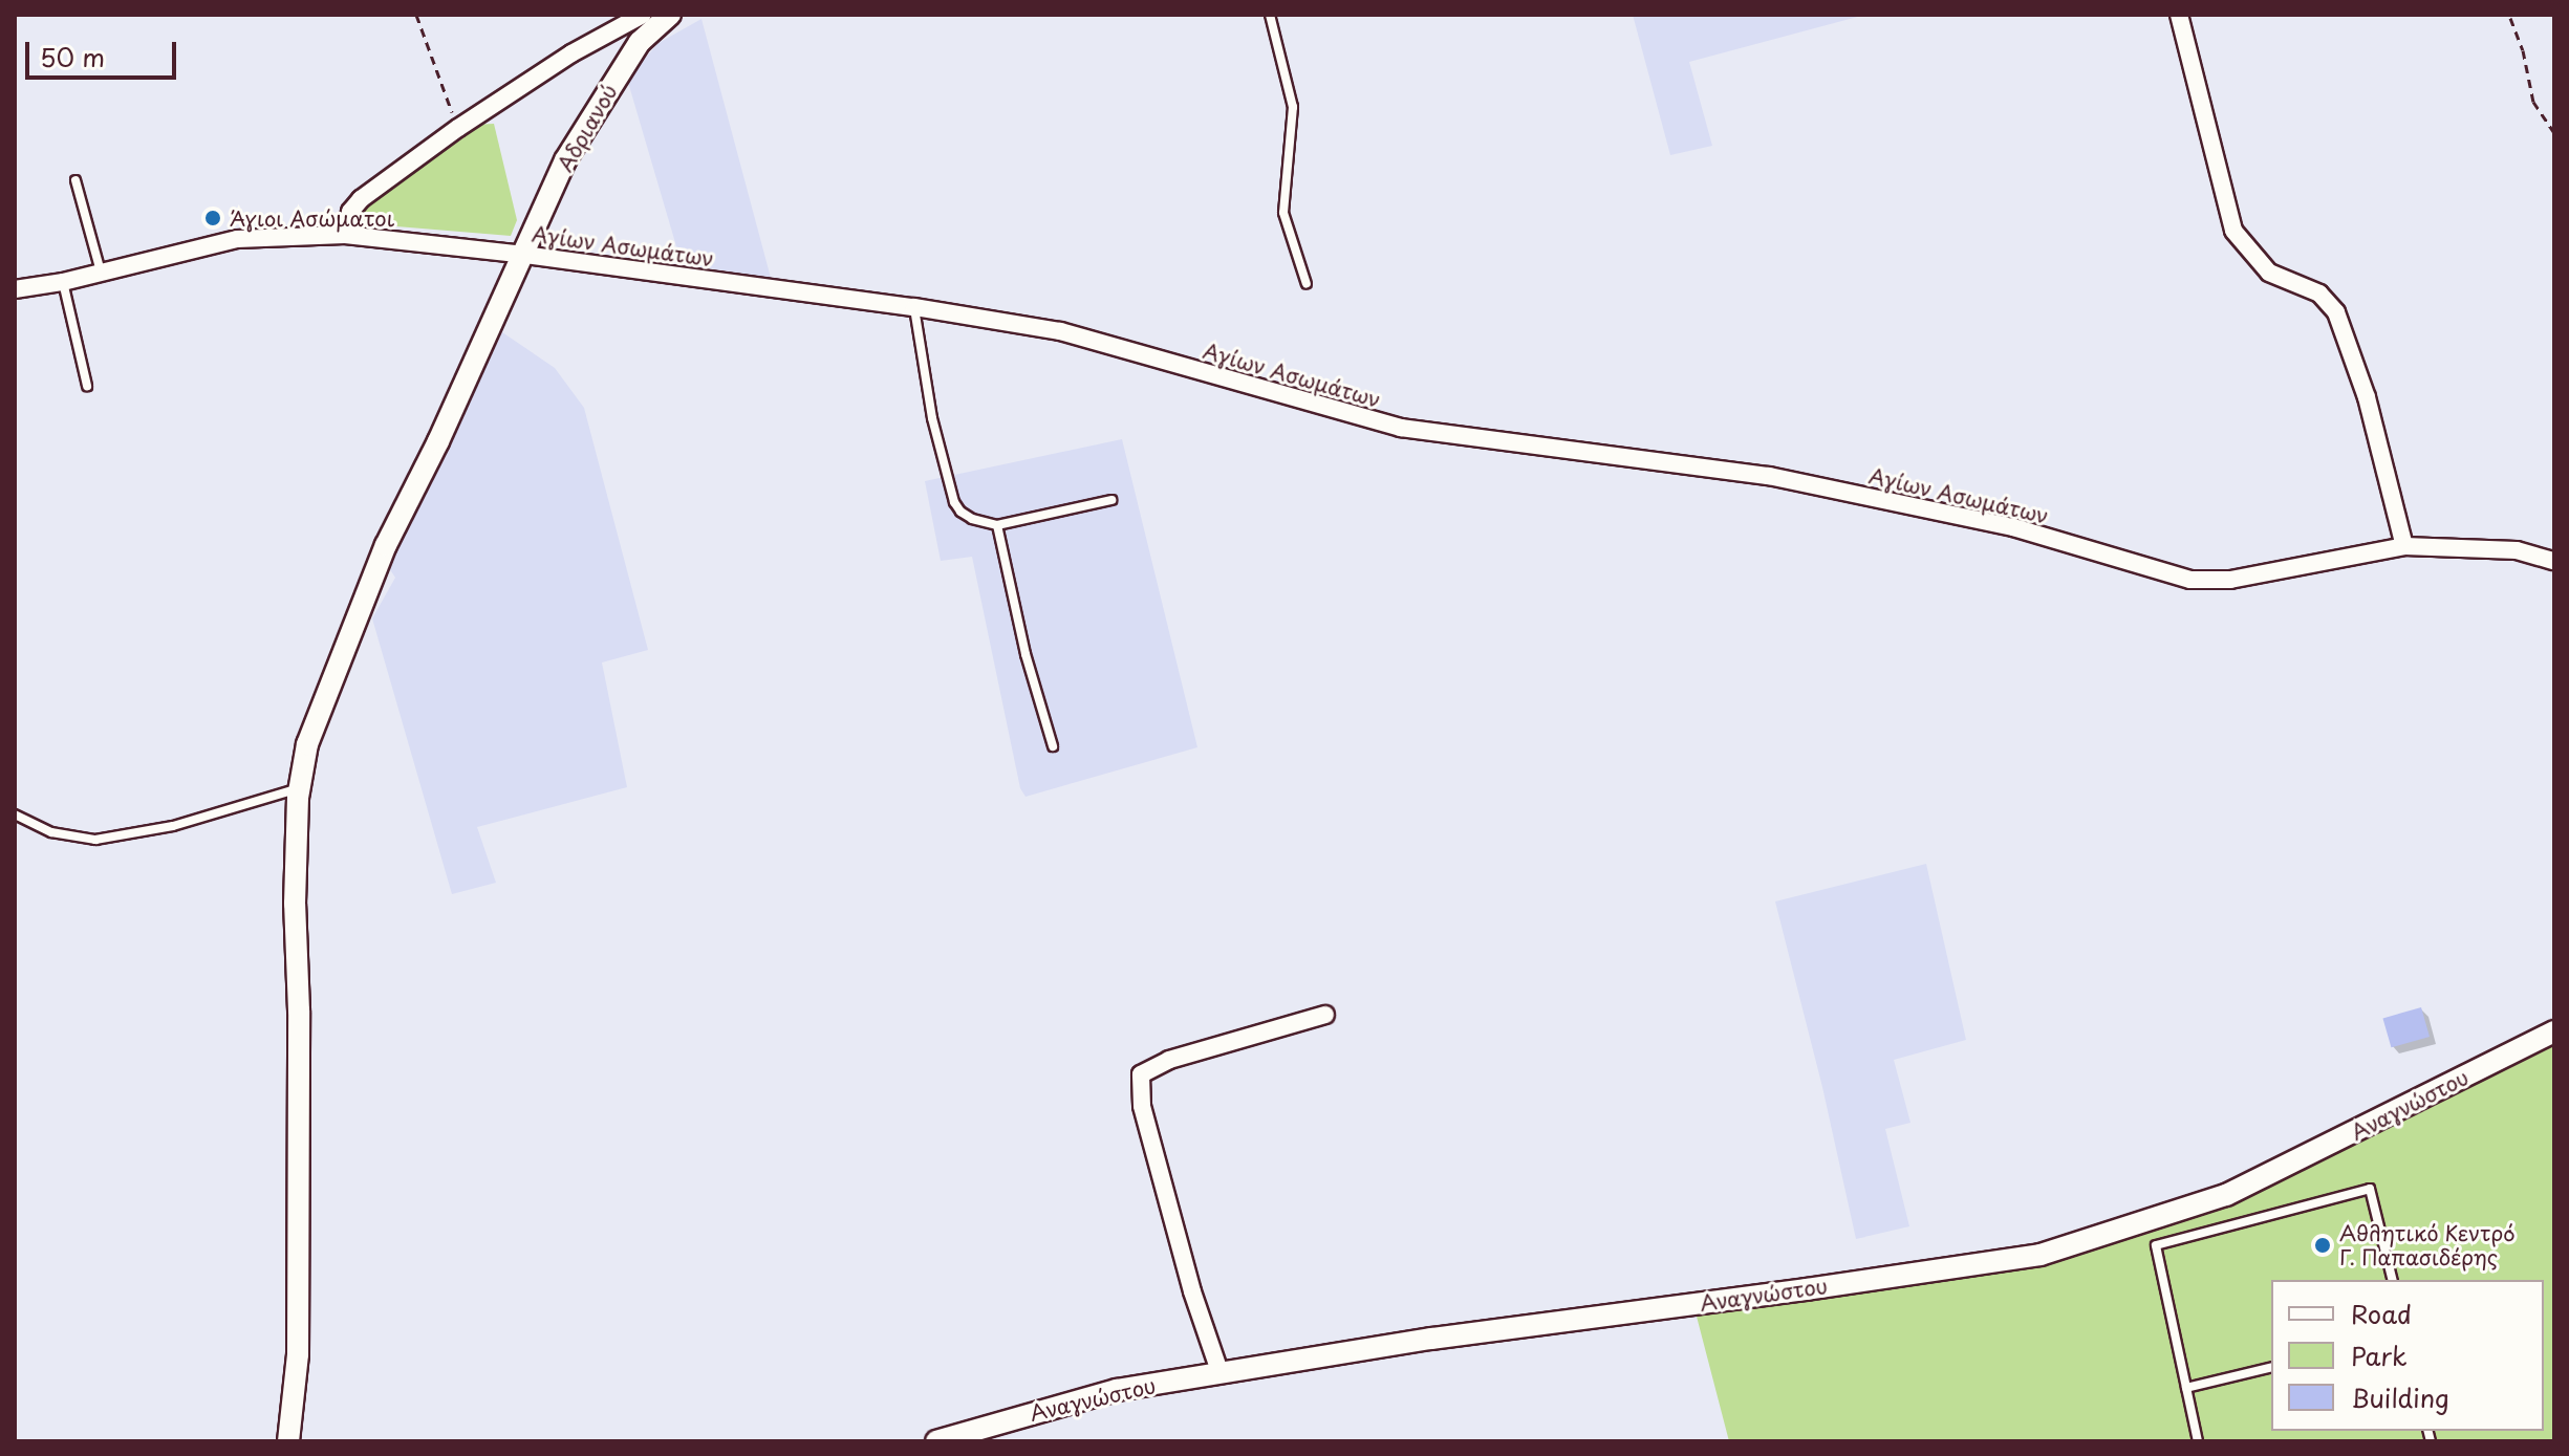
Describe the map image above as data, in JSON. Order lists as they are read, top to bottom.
{
  "streets": {
    "street": ["Αδριανού", "Αγίων Ασωμάτων", "Αναγνώστου"]
  },
  "crossings": [
    ["Αδριανού", "Αγίων Ασωμάτων"]
  ],
  "places": ["Άγιοι Ασώματοι", "Αθλητικό Κεντρό Γ. Παπασιδέρης"],
  "legend": ["Road", "Park", "Building"],
  "scale_bar": "50 m"
}
